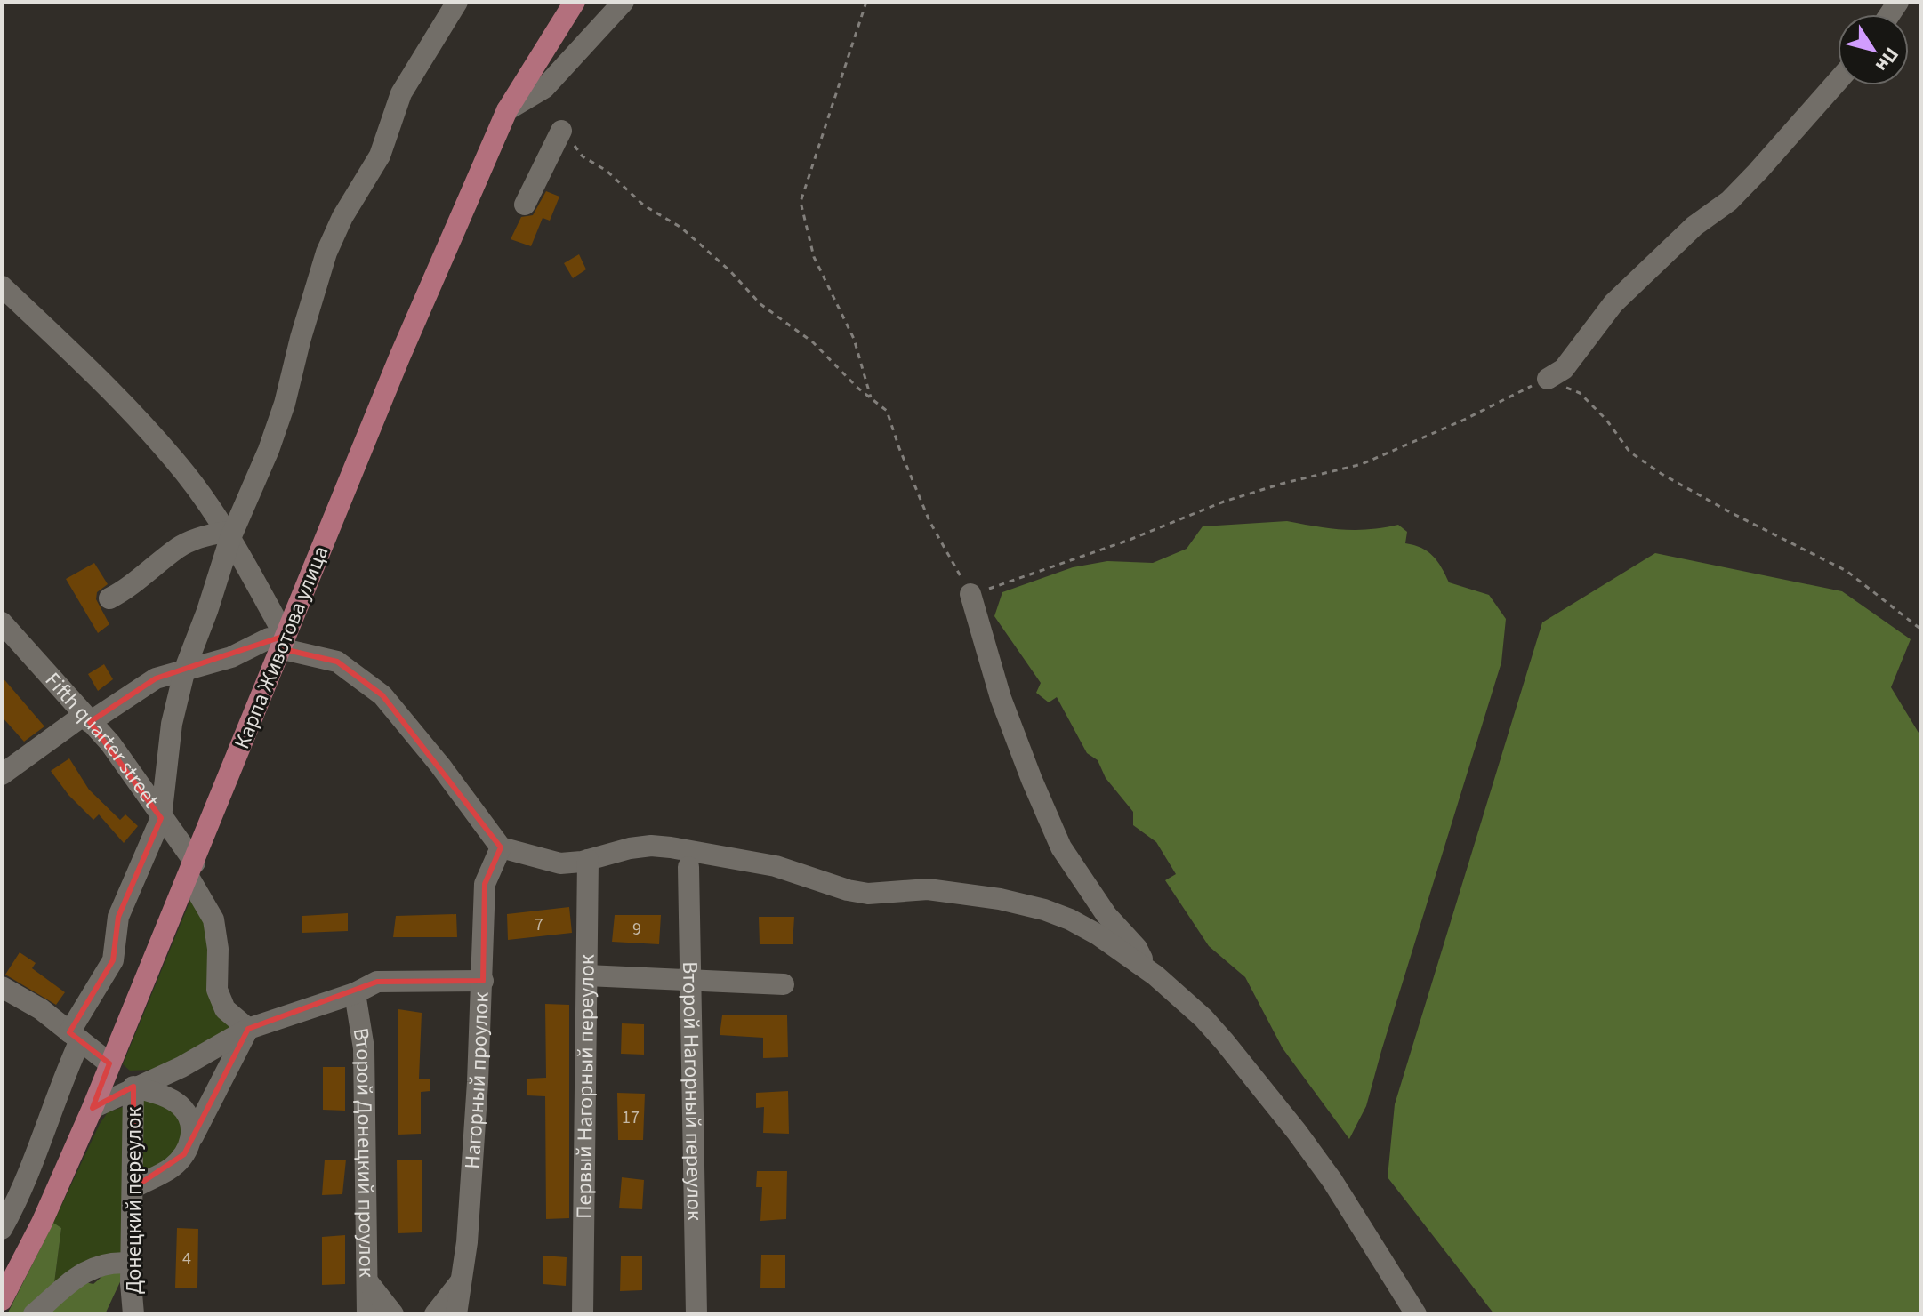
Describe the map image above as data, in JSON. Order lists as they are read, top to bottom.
{
  "streets": {
    "main road": ["Карпа Животова улица"],
    "street": [
      "Fifth quarter street",
      "Нагорный проулок",
      "Первый Нагорный переулок",
      "Второй Нагорный переулок",
      "Второй Донецкий проулок",
      "Донецкий переулок"
    ]
  },
  "crossings": [
    ["Карпа Животова улица", "Fifth quarter street"]
  ],
  "house_numbers": [
    "7",
    "9",
    "17",
    "4"
  ],
  "north": "bottom right"
}
